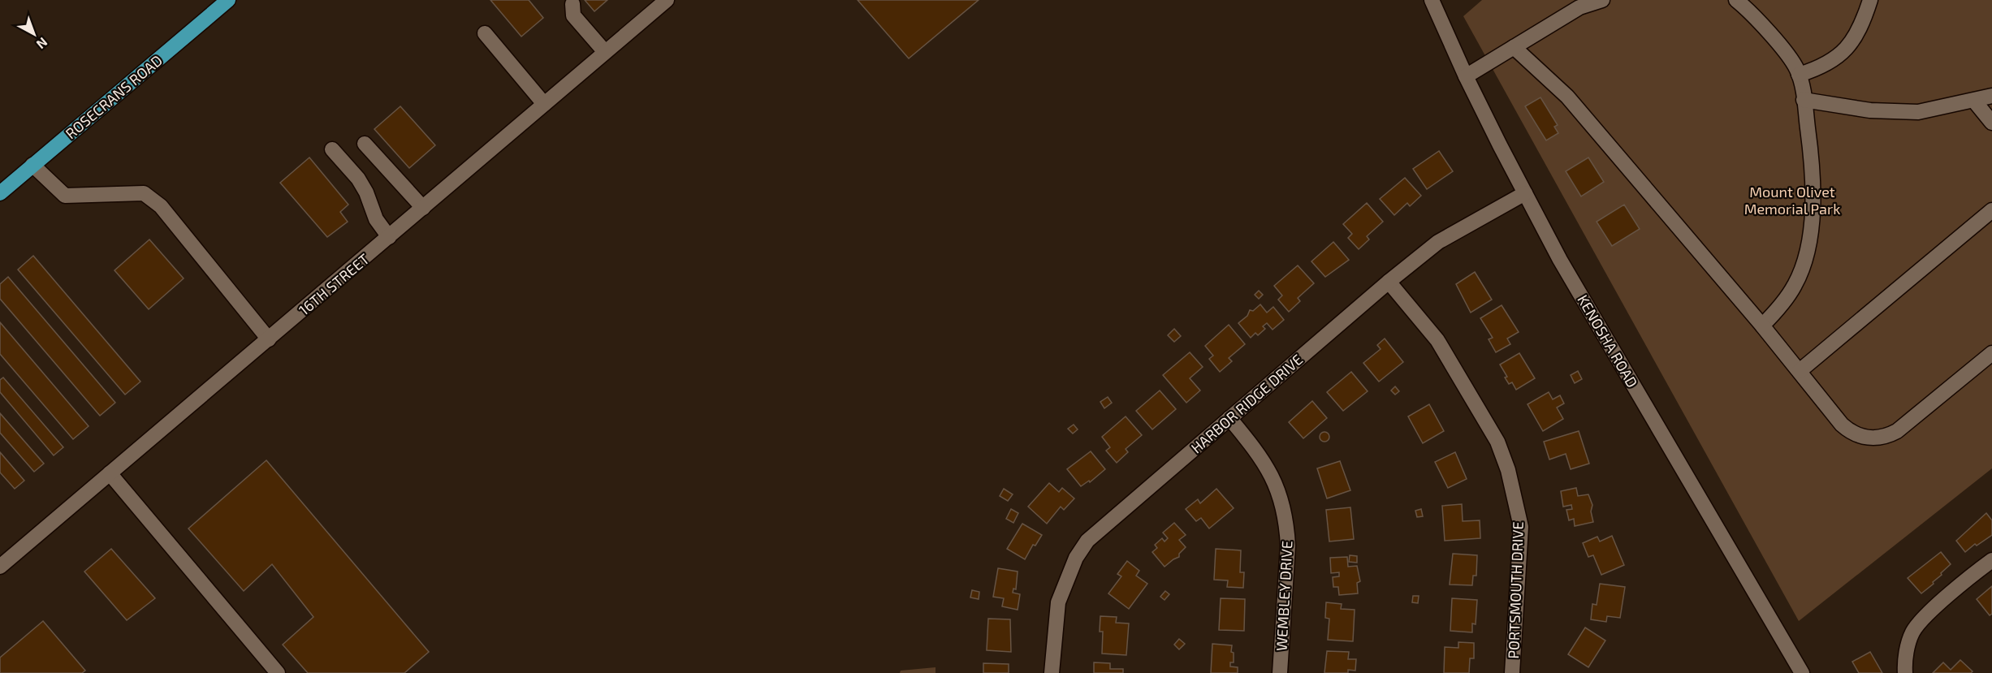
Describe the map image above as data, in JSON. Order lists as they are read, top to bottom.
{
  "streets": {
    "main road": ["ROSECRANS ROAD"],
    "street": [
      "16TH STREET",
      "KENOSHA ROAD",
      "HARBOR RIDGE DRIVE",
      "PORTSMOUTH DRIVE",
      "WEMBLEY DRIVE"
    ]
  },
  "crossings": [
    ["KENOSHA ROAD", "HARBOR RIDGE DRIVE"],
    ["HARBOR RIDGE DRIVE", "PORTSMOUTH DRIVE"],
    ["HARBOR RIDGE DRIVE", "WEMBLEY DRIVE"]
  ],
  "parks": ["Mount Olivet Memorial Park"],
  "north": "bottom right"
}
